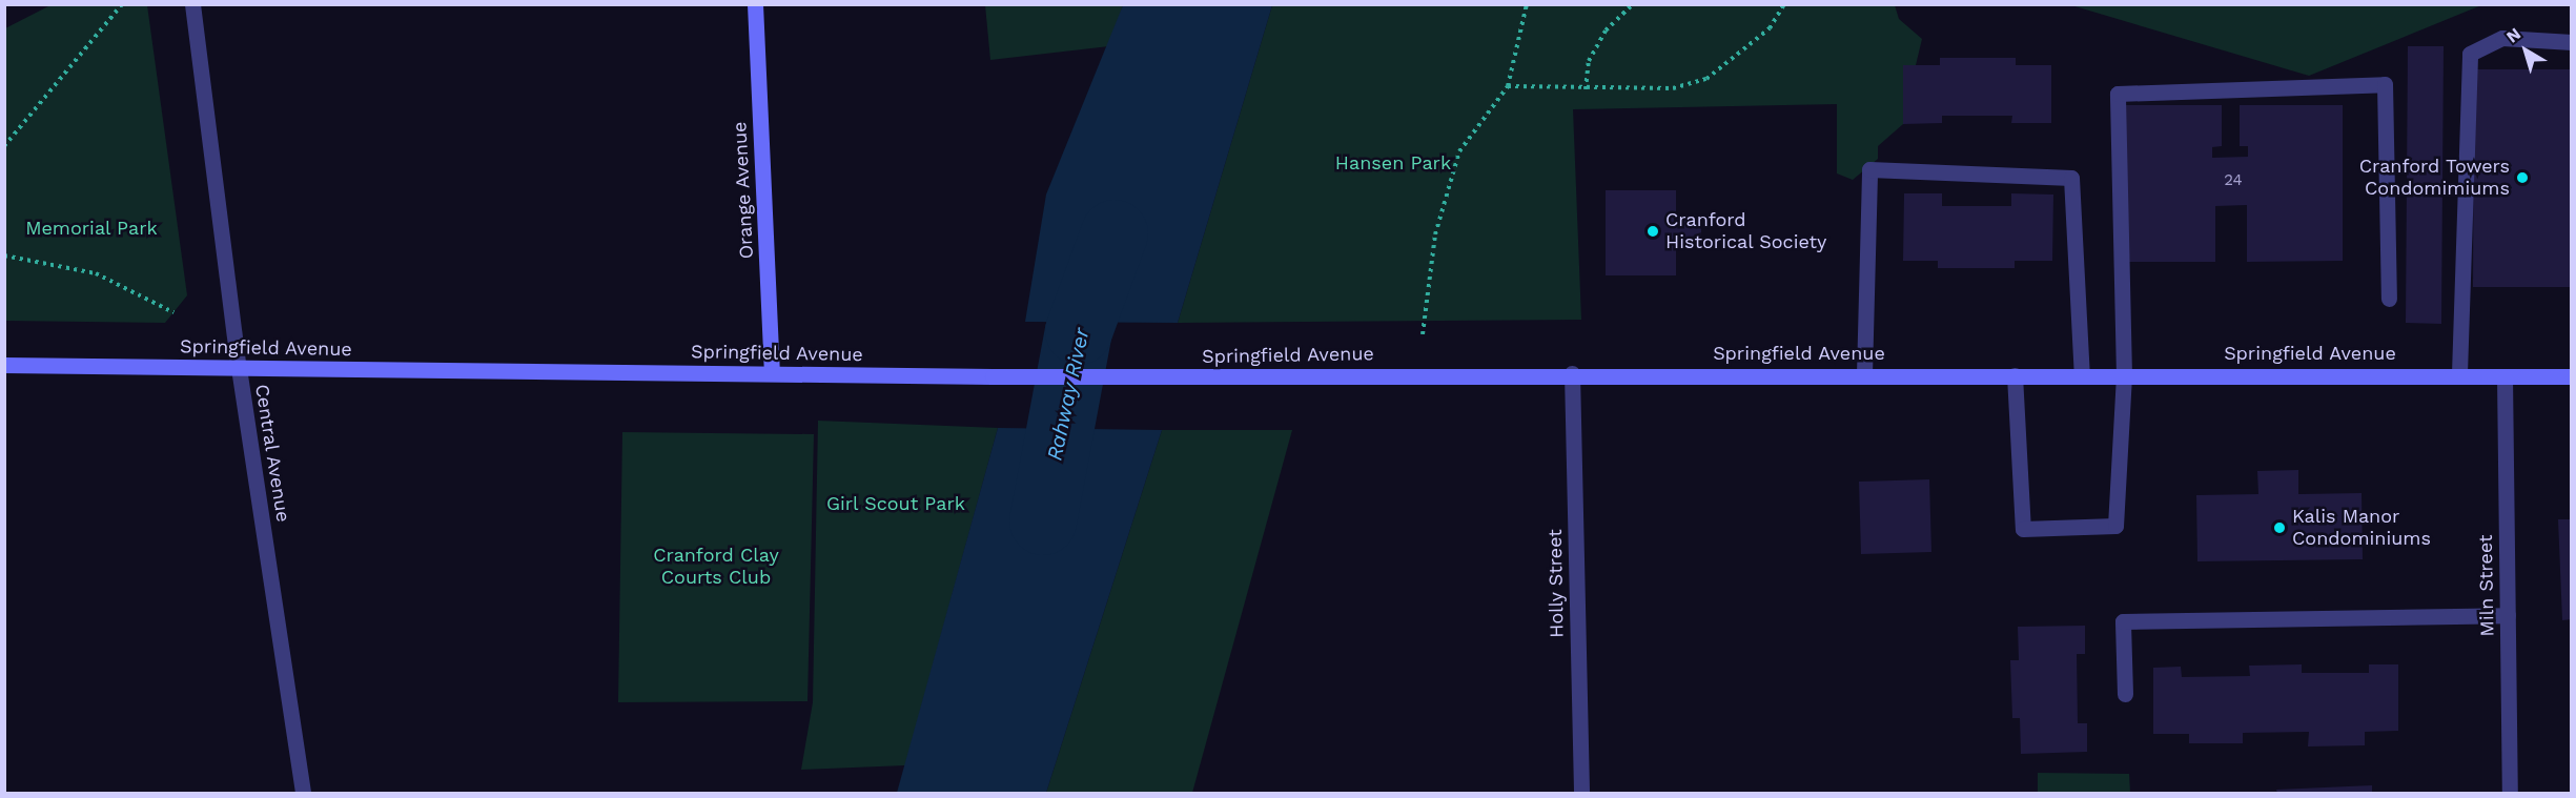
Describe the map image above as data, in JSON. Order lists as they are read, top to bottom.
{
  "streets": {
    "street": [
      "Orange Avenue",
      "Springfield Avenue",
      "Central Avenue",
      "Holly Street",
      "Miln Street"
    ]
  },
  "crossings": [
    ["Orange Avenue", "Springfield Avenue"],
    ["Springfield Avenue", "Central Avenue"],
    ["Springfield Avenue", "Holly Street"],
    ["Springfield Avenue", "Miln Street"]
  ],
  "water": ["Rahway River"],
  "parks": [
    "Hansen Park",
    "Memorial Park",
    "Girl Scout Park",
    "Cranford Clay Courts Club"
  ],
  "places": ["Cranford Towers Condomimiums", "Cranford Historical Society", "Kalis Manor Condominiums"],
  "house_numbers": ["24"],
  "north": "top left"
}
